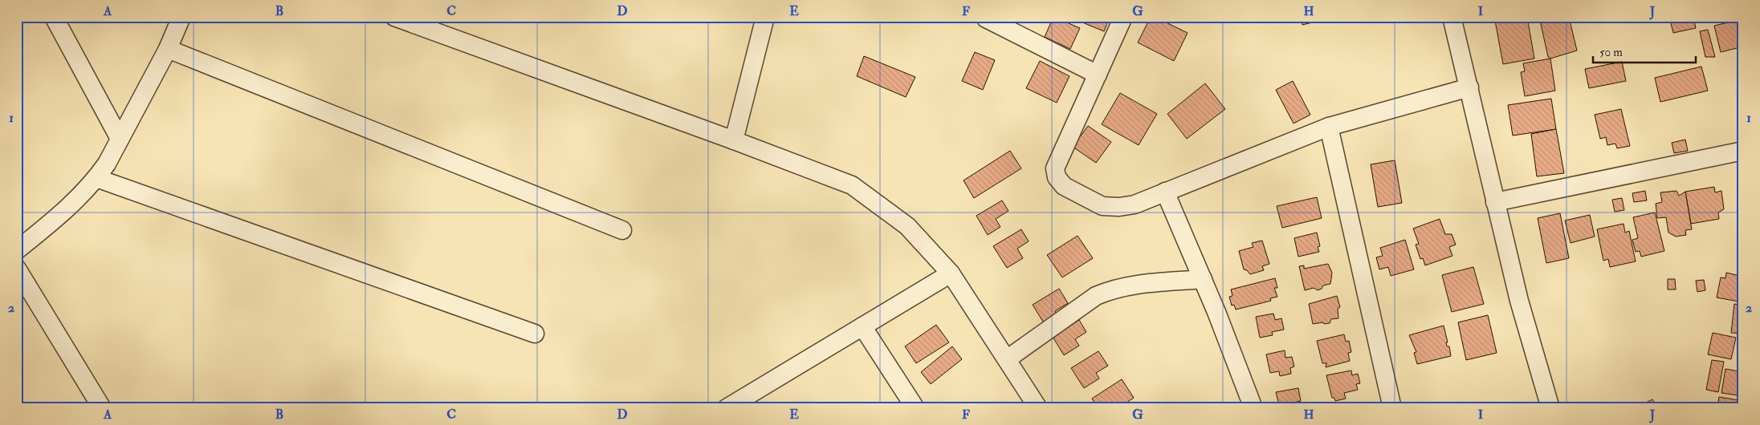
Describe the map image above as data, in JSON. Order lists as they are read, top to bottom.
{
  "scale_bar": "50 m",
  "grid": {
    "columns": [
      "A",
      "B",
      "C",
      "D",
      "E",
      "F",
      "G",
      "H",
      "I",
      "J"
    ],
    "rows": ["1", "2"]
  }
}
